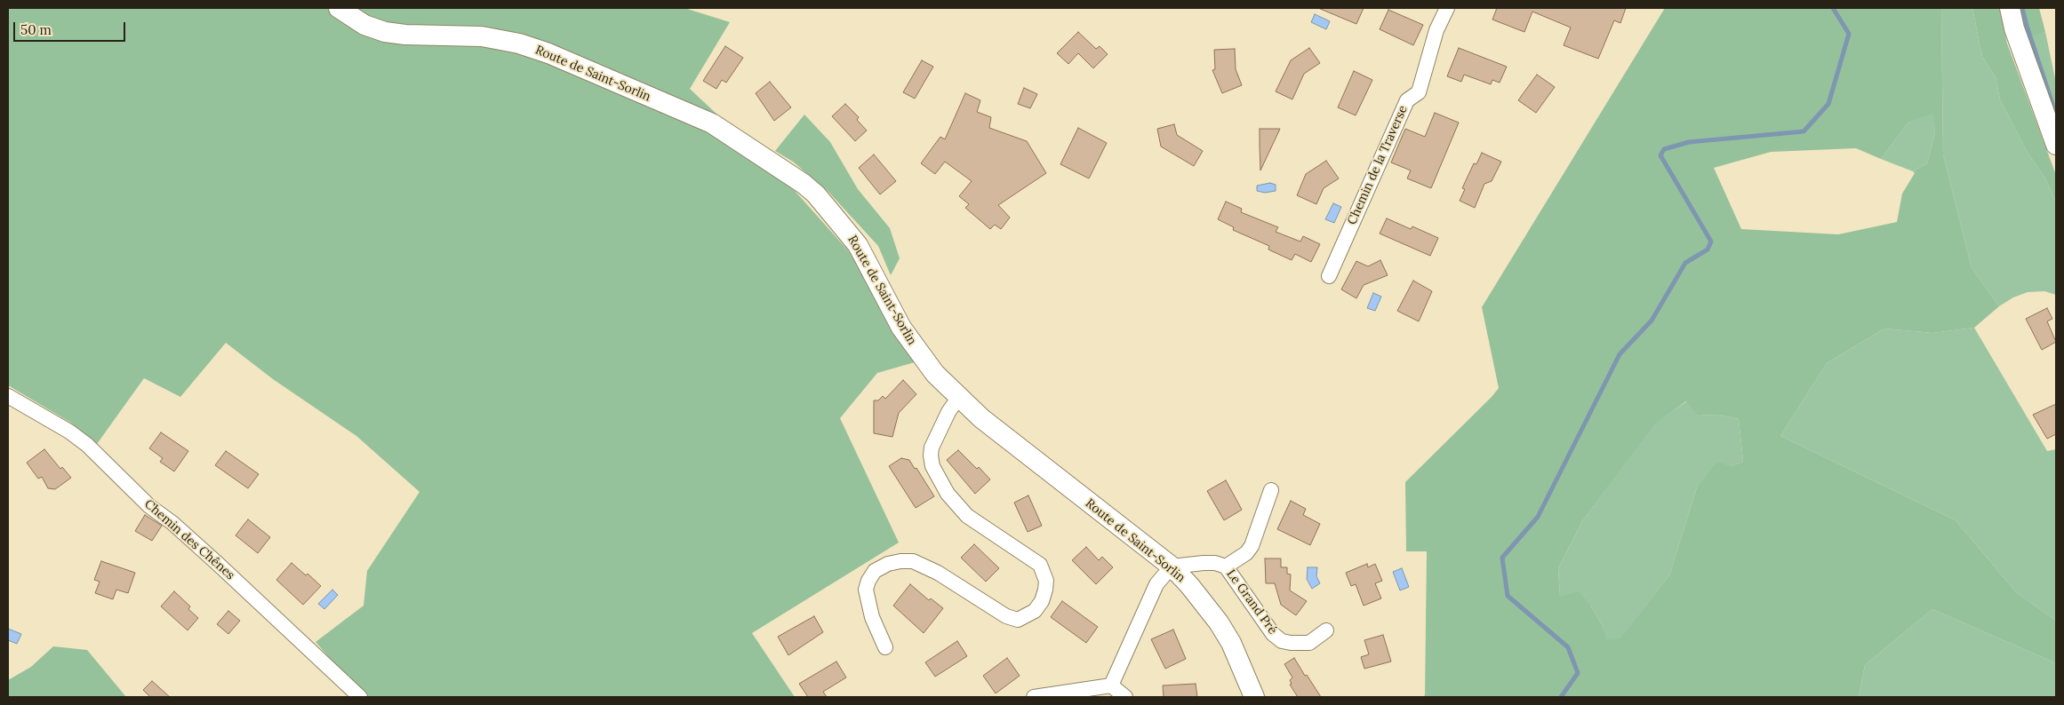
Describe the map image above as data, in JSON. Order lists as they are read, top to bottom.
{
  "streets": {
    "street": [
      "Route de Saint-Sorlin",
      "Chemin de la Traverse",
      "Chemin des Chênes",
      "Le Grand Pré"
    ]
  },
  "crossings": [
    ["Route de Saint-Sorlin", "Le Grand Pré"]
  ],
  "scale_bar": "50 m"
}
